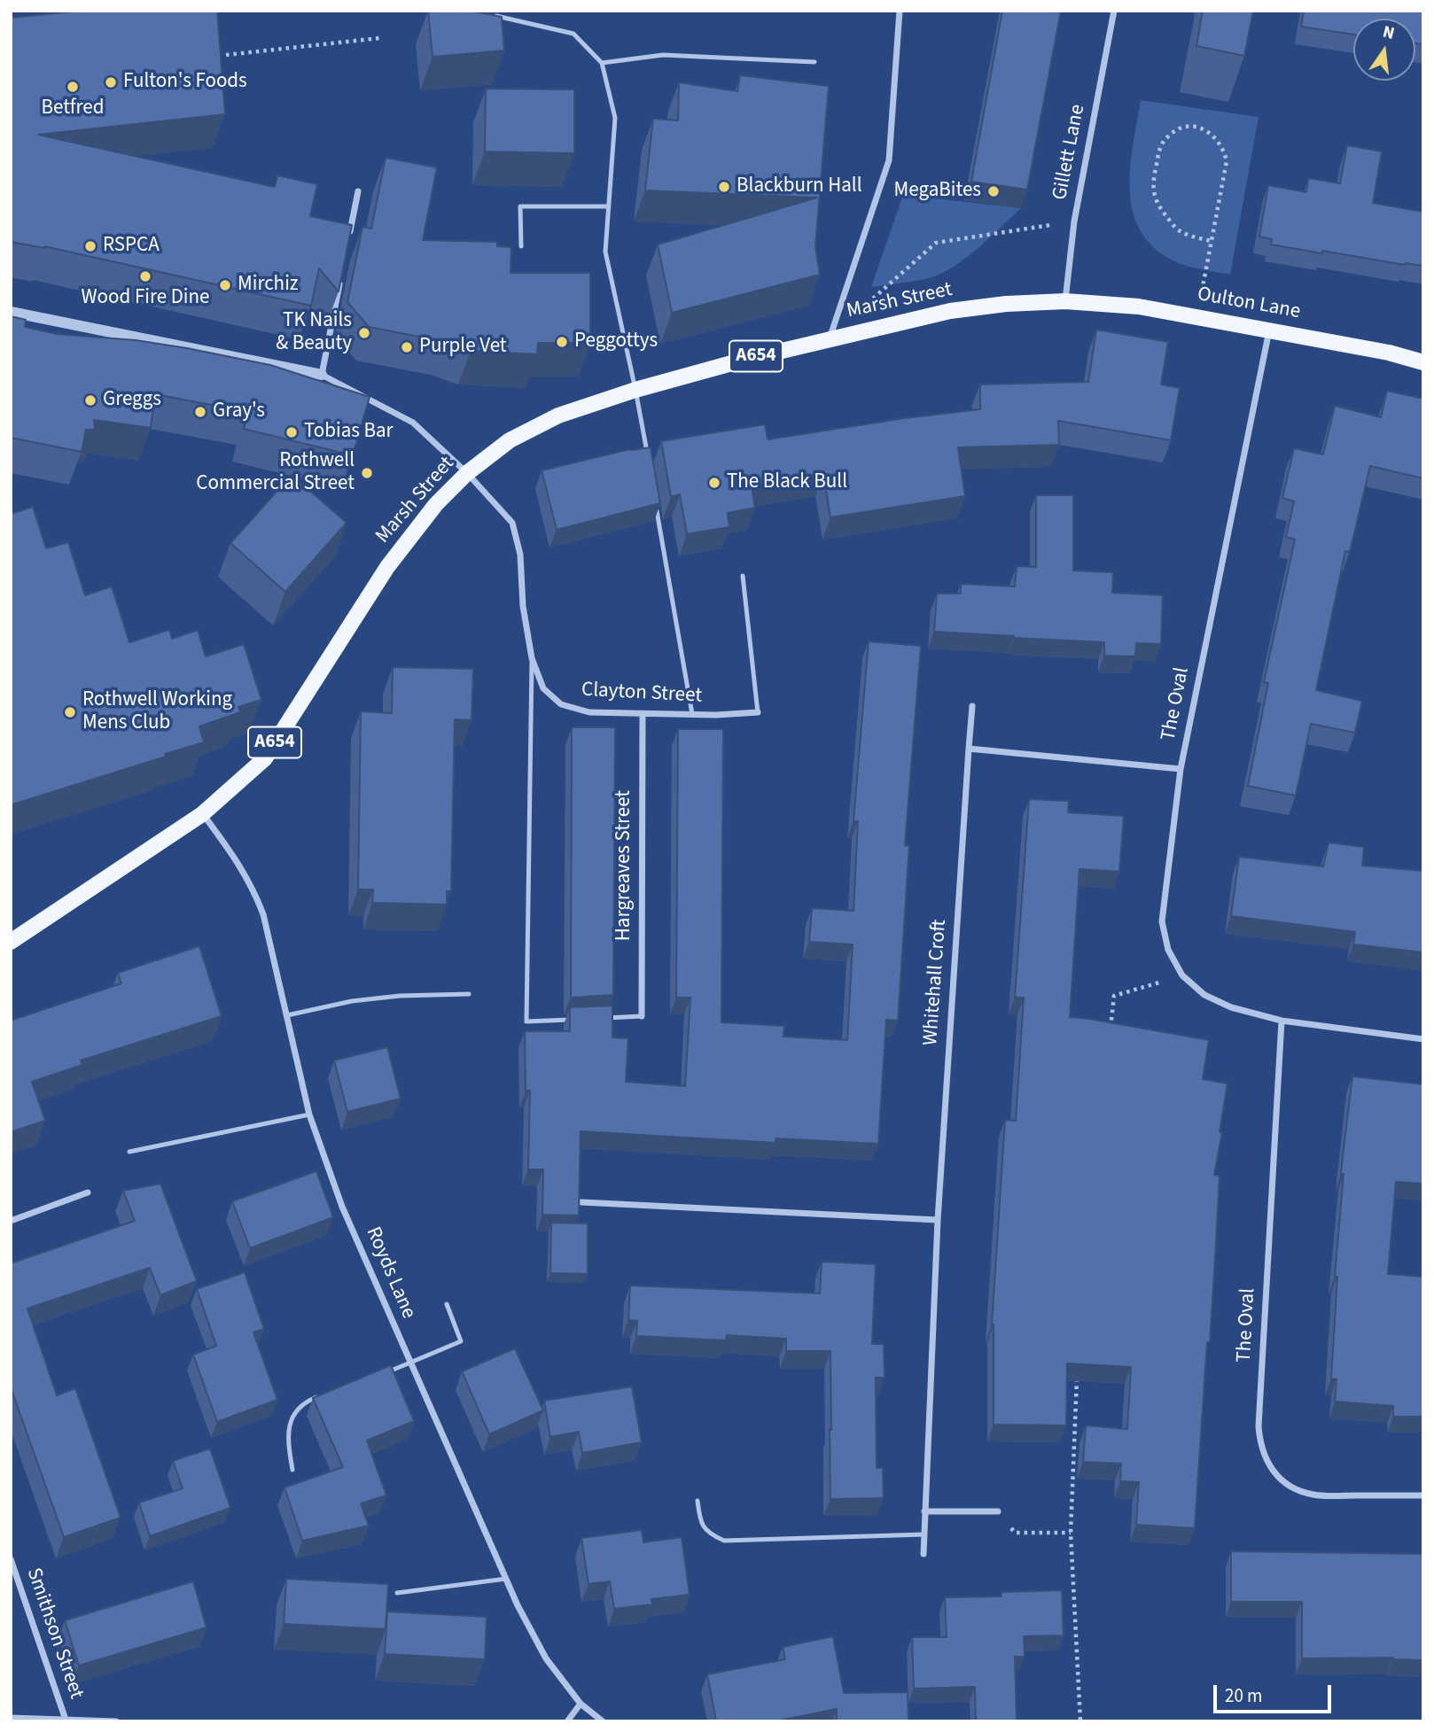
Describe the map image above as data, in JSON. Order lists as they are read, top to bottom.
{
  "streets": {
    "main road": ["Marsh Street", "Oulton Lane", "A654"],
    "street": [
      "Gillett Lane",
      "Clayton Street",
      "The Oval",
      "Hargreaves Street",
      "Whitehall Croft",
      "Royds Lane",
      "Smithson Street"
    ]
  },
  "crossings": [
    ["Gillett Lane", "Marsh Street"],
    ["Gillett Lane", "Oulton Lane"],
    ["Marsh Street", "Oulton Lane"],
    ["Marsh Street", "Clayton Street"],
    ["Marsh Street", "Royds Lane"],
    ["Oulton Lane", "The Oval"],
    ["Clayton Street", "Hargreaves Street"]
  ],
  "places": [
    "Fulton's Foods",
    "Betfred",
    "Blackburn Hall",
    "MegaBites",
    "RSPCA",
    "Wood Fire Dine",
    "Mirchiz",
    "TK Nails & Beauty",
    "Peggottys",
    "Purple Vet",
    "Greggs",
    "Gray's",
    "Tobias Bar",
    "Rothwell Commercial Street",
    "The Black Bull",
    "Rothwell Working Mens Club"
  ],
  "scale_bar": "20 m",
  "north": "top"
}
